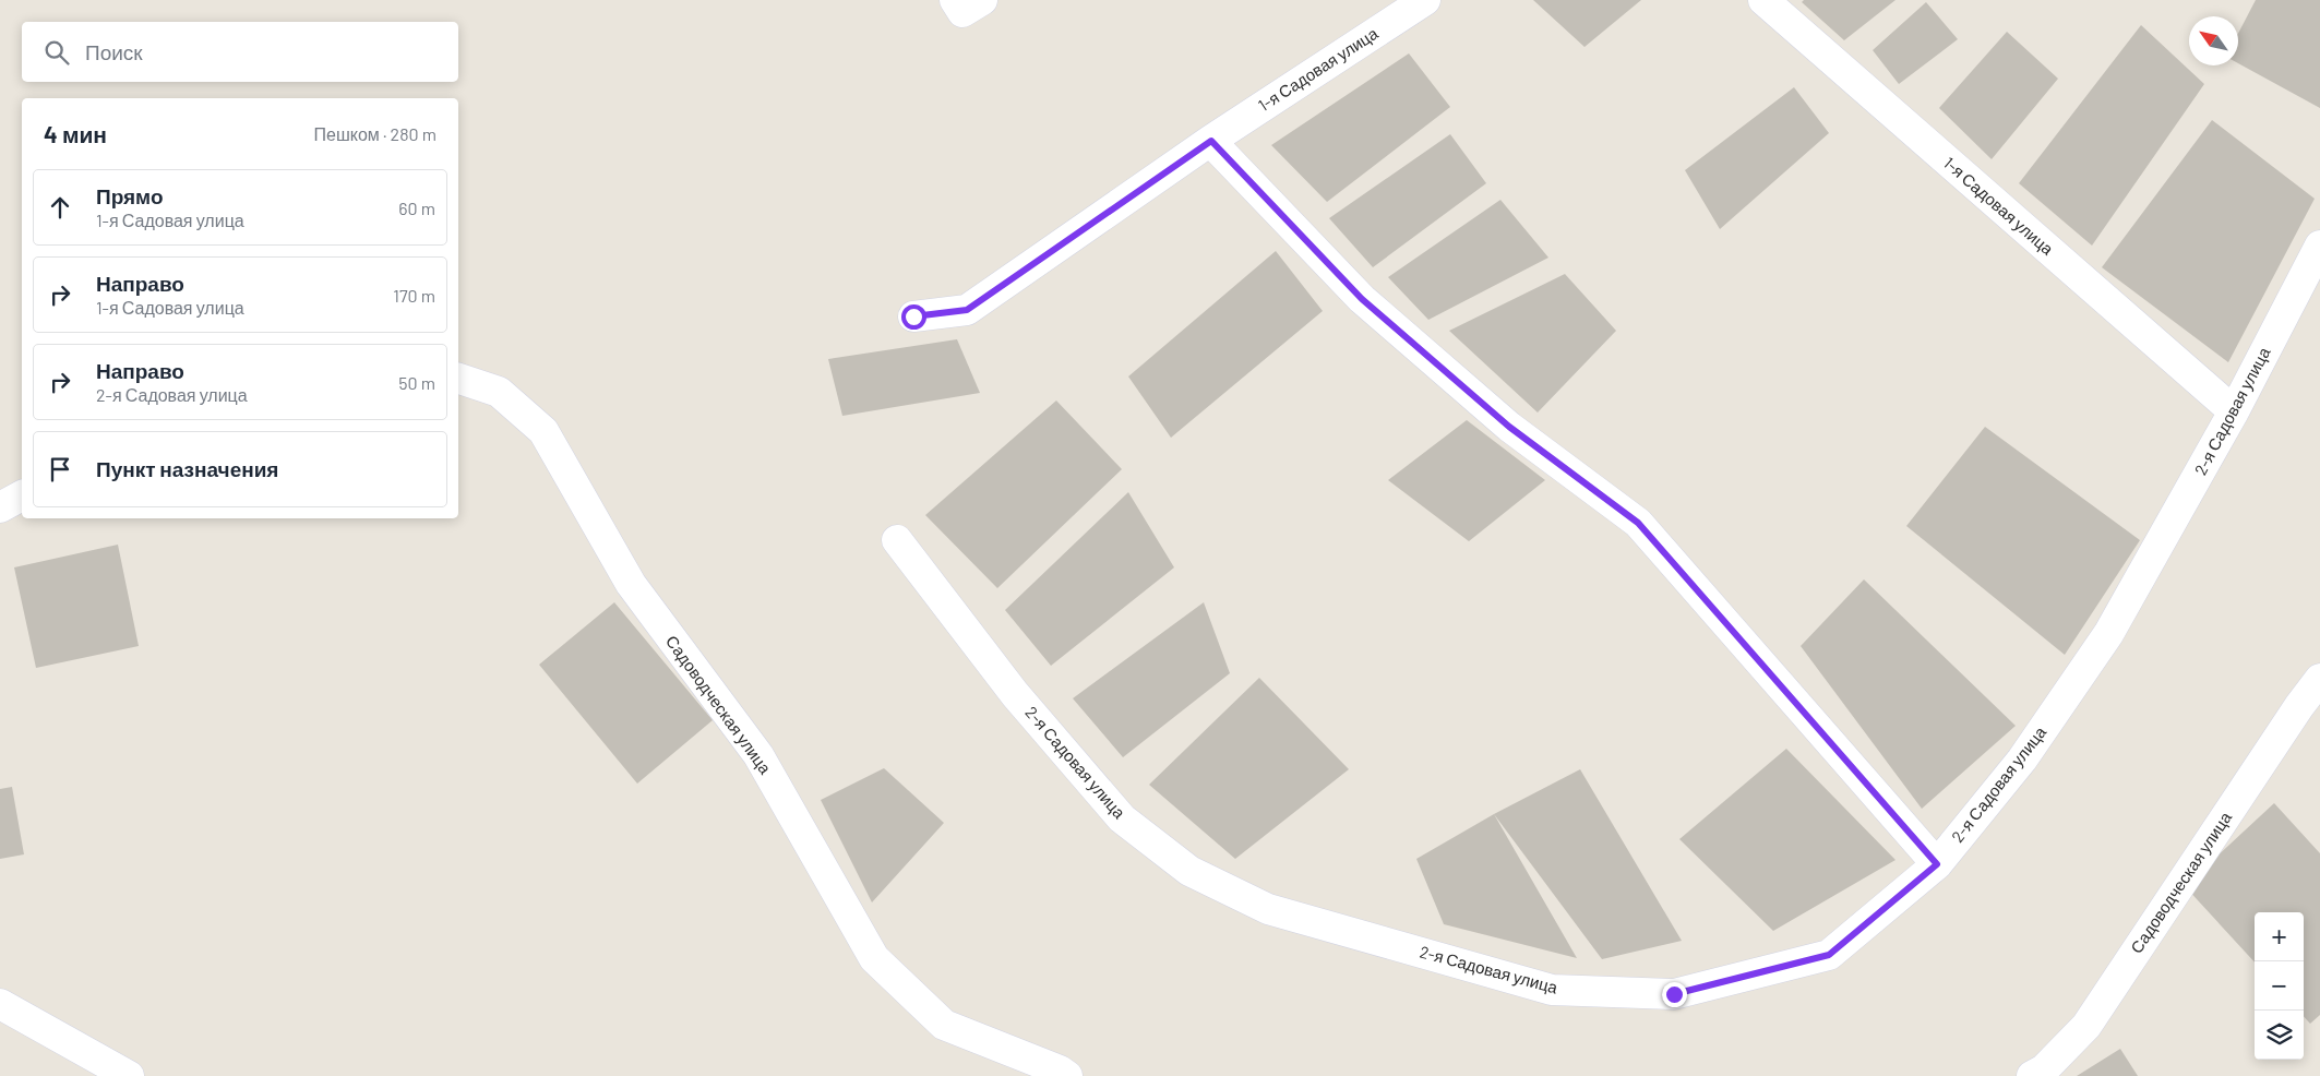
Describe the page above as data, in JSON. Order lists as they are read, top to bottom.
{
  "streets": {
    "street": ["1-я Садовая улица", "2-я Садовая улица", "Садоводческая улица"]
  },
  "crossings": [
    ["1-я Садовая улица", "2-я Садовая улица"]
  ],
  "north": "top left",
  "page": {
    "search": "Поиск",
    "heading": ["4 мин", "Пешком · 280 m"],
    "list": [
      ["Прямо", "1-я Садовая улица", "60 m"],
      ["Направо", "1-я Садовая улица", "170 m"],
      ["Направо", "2-я Садовая улица", "50 m"],
      "Пункт назначения"
    ],
    "map_buttons": ["+", "−"]
  }
}
